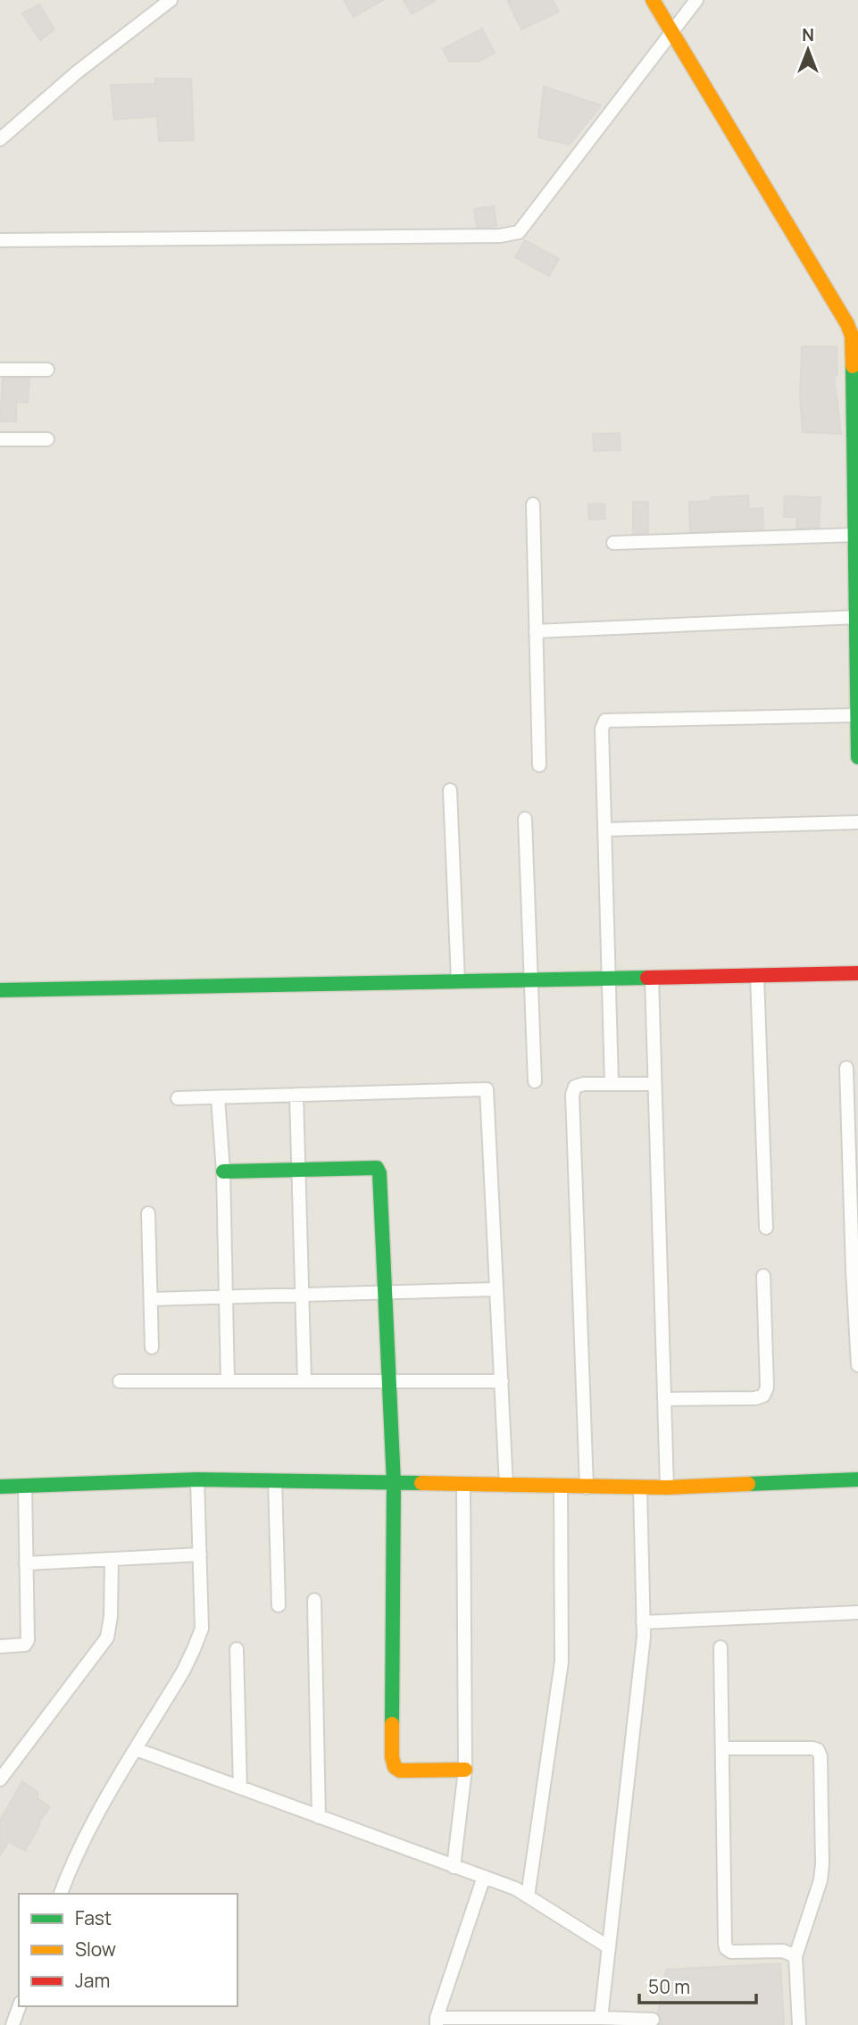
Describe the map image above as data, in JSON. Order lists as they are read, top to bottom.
{
  "legend": ["Fast", "Slow", "Jam"],
  "scale_bar": "50 m",
  "north": "top"
}
